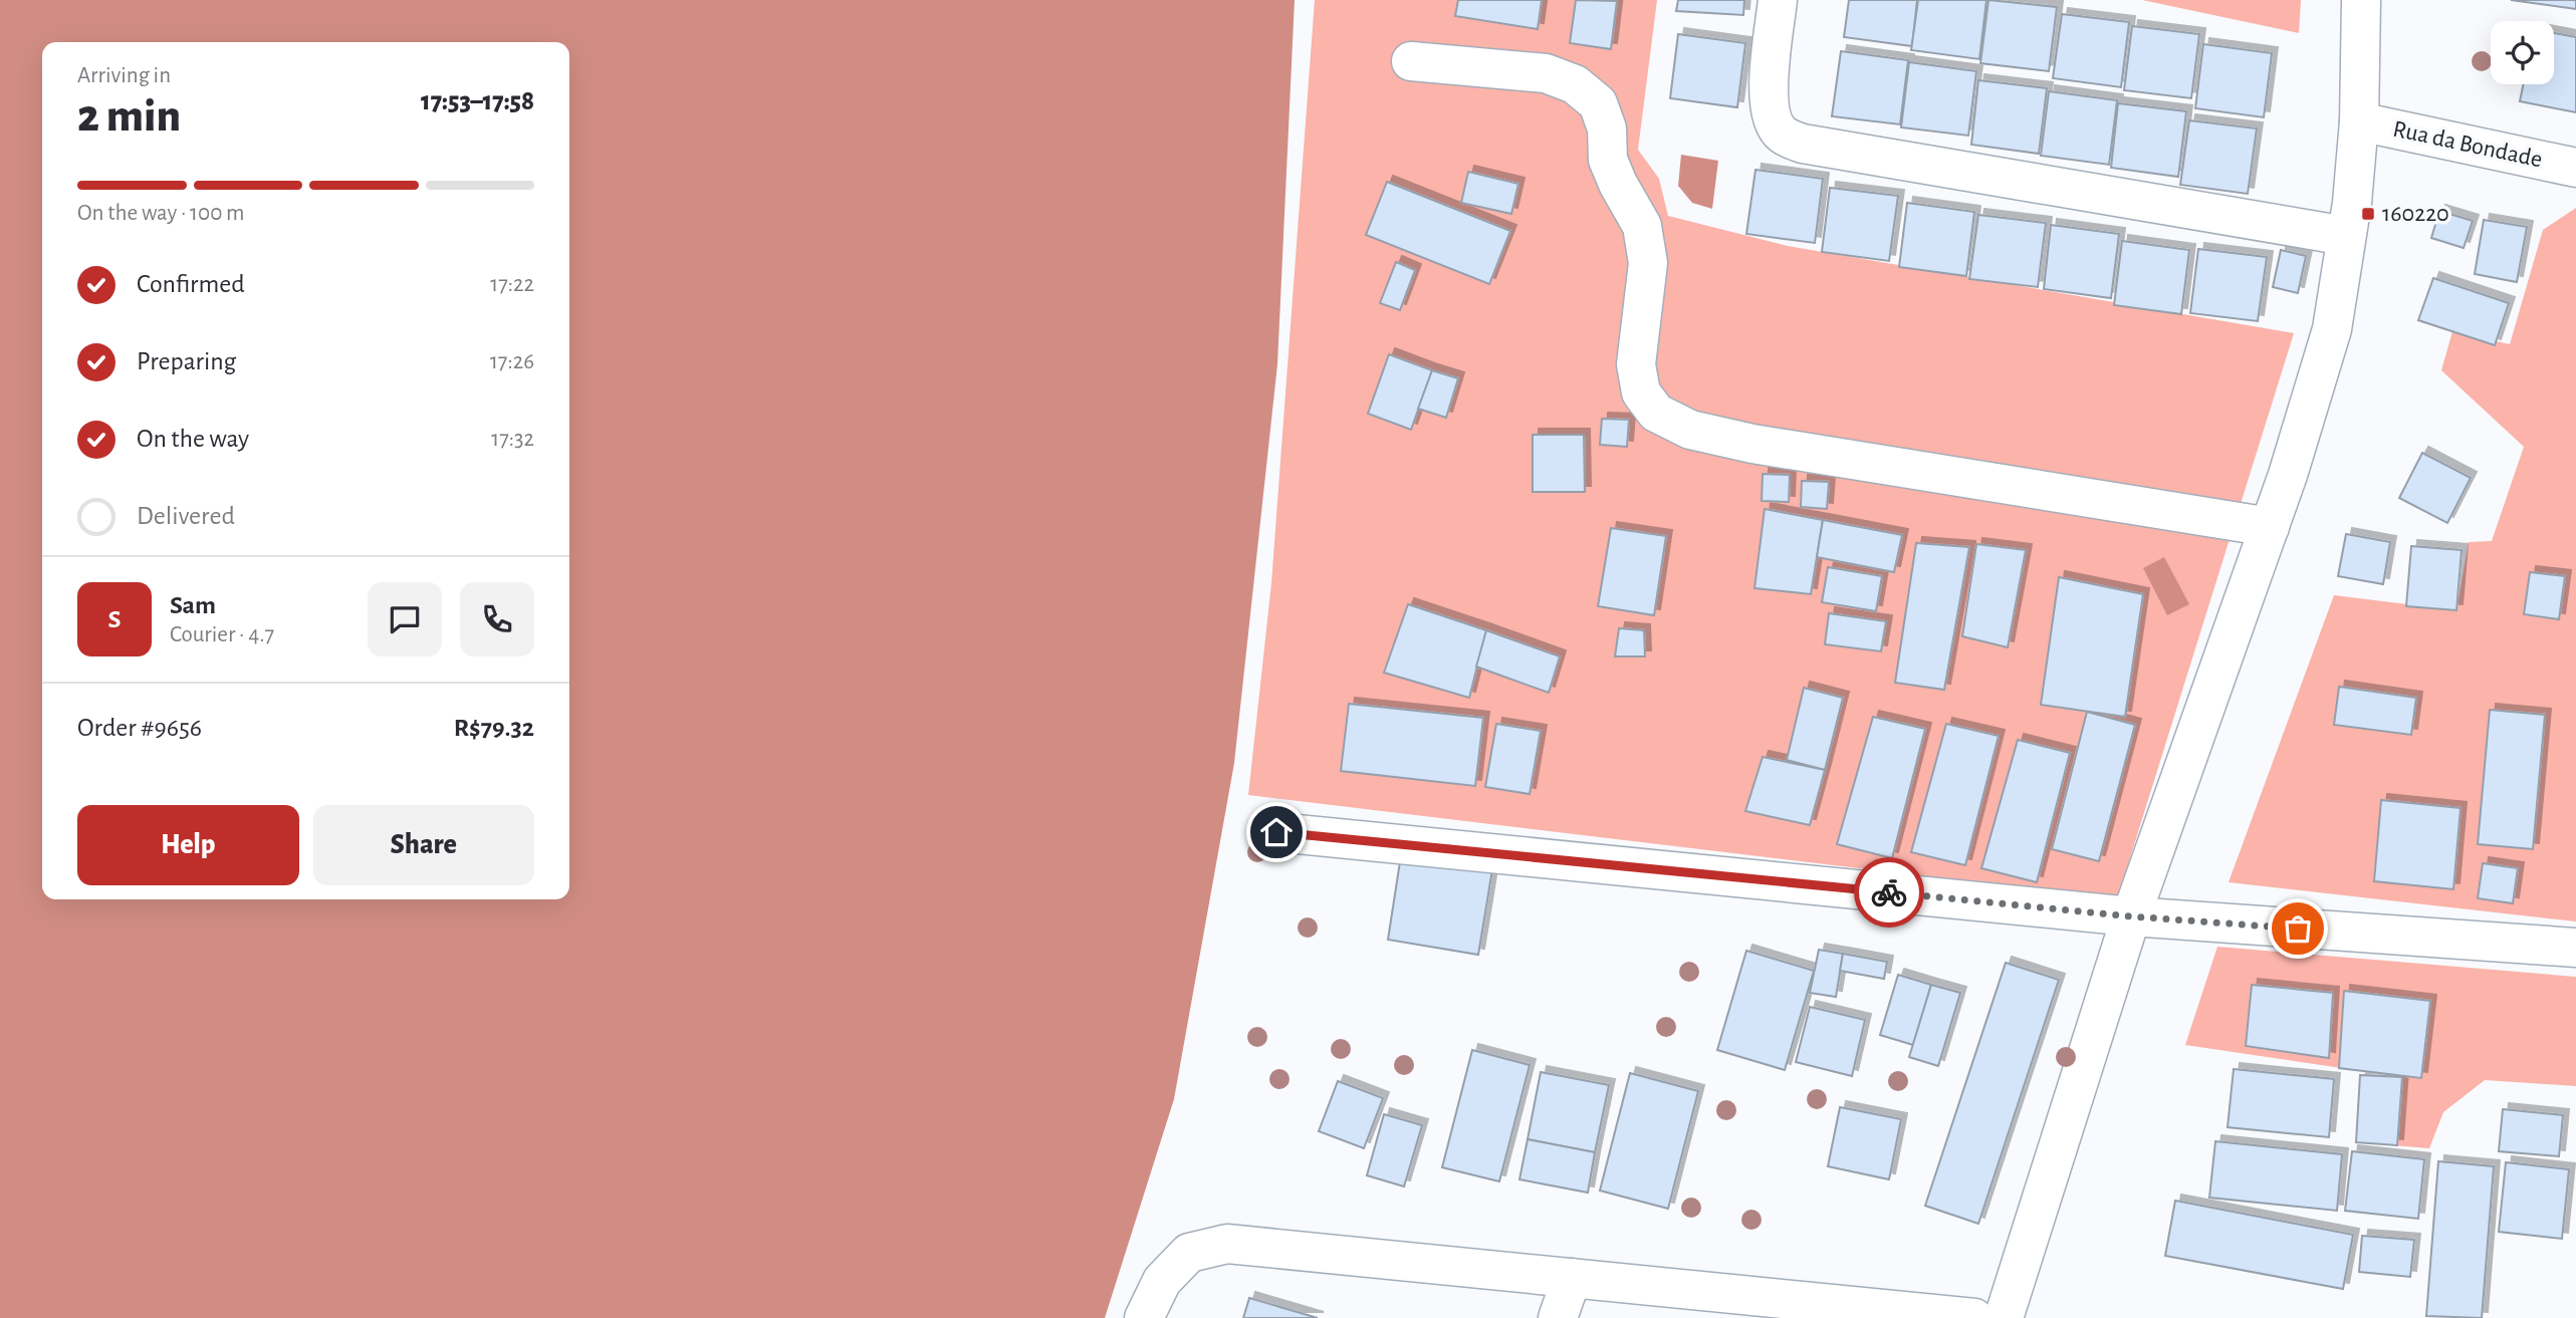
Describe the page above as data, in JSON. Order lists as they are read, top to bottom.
{
  "streets": {
    "street": ["Rua da Bondade"]
  },
  "places": {
    "transit": ["160220"]
  },
  "page": {
    "heading": ["2 min", "Arriving in", "17:53–17:58"],
    "panel": [
      "Sam",
      "Courier · 4.7",
      "Order #9656",
      "R$79.32"
    ],
    "bar": "On the way · 100 m",
    "list": [
      ["Confirmed", "17:22"],
      ["Preparing", "17:26"],
      ["On the way", "17:32"],
      "Delivered"
    ],
    "round": "S",
    "buttons": ["Help", "Share"]
  }
}
